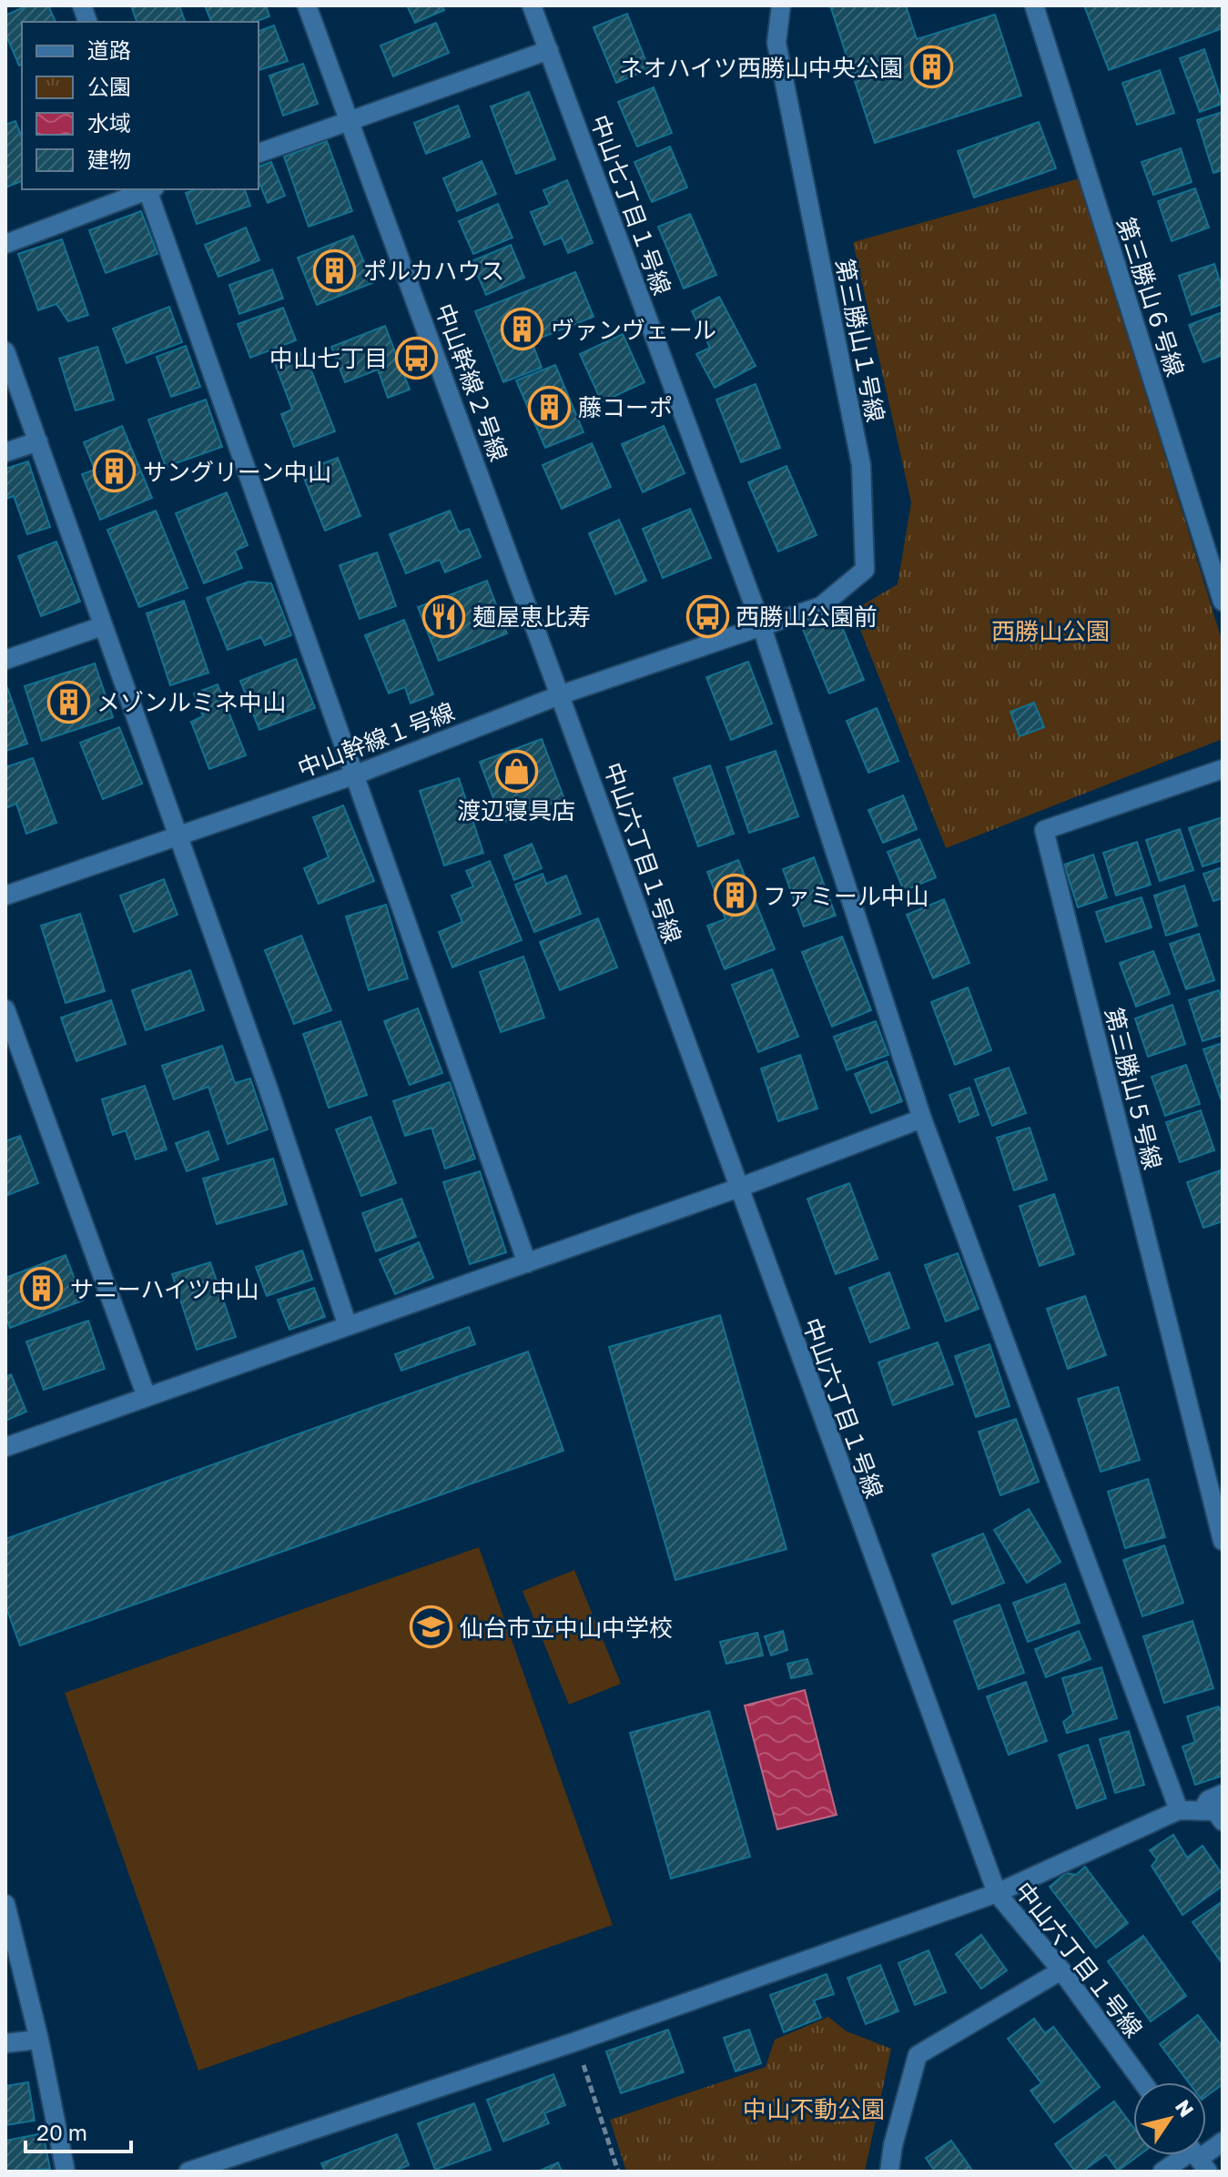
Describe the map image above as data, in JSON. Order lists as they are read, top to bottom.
{
  "streets": {
    "street": [
      "中山七丁目１号線",
      "第三勝山６号線",
      "第三勝山１号線",
      "中山幹線２号線",
      "中山幹線１号線",
      "中山六丁目１号線",
      "第三勝山５号線"
    ]
  },
  "crossings": [
    ["中山七丁目１号線", "第三勝山１号線"],
    ["中山七丁目１号線", "中山幹線１号線"],
    ["第三勝山１号線", "中山幹線１号線"],
    ["中山幹線２号線", "中山幹線１号線"],
    ["中山幹線２号線", "中山六丁目１号線"],
    ["中山幹線１号線", "中山六丁目１号線"]
  ],
  "parks": ["西勝山公園", "中山不動公園"],
  "places": {
    "building": [
      "ネオハイツ西勝山中央公園",
      "ポルカハウス",
      "ヴァンヴェール",
      "藤コーポ",
      "サングリーン中山",
      "メゾンルミネ中山",
      "ファミール中山",
      "サニーハイツ中山"
    ],
    "bus stop": ["中山七丁目", "西勝山公園前"],
    "restaurant": ["麺屋恵比寿"],
    "shop": ["渡辺寝具店"],
    "school or university": ["仙台市立中山中学校"]
  },
  "legend": [
    "道路",
    "公園",
    "水域",
    "建物"
  ],
  "scale_bar": "20 m",
  "north": "top right"
}
